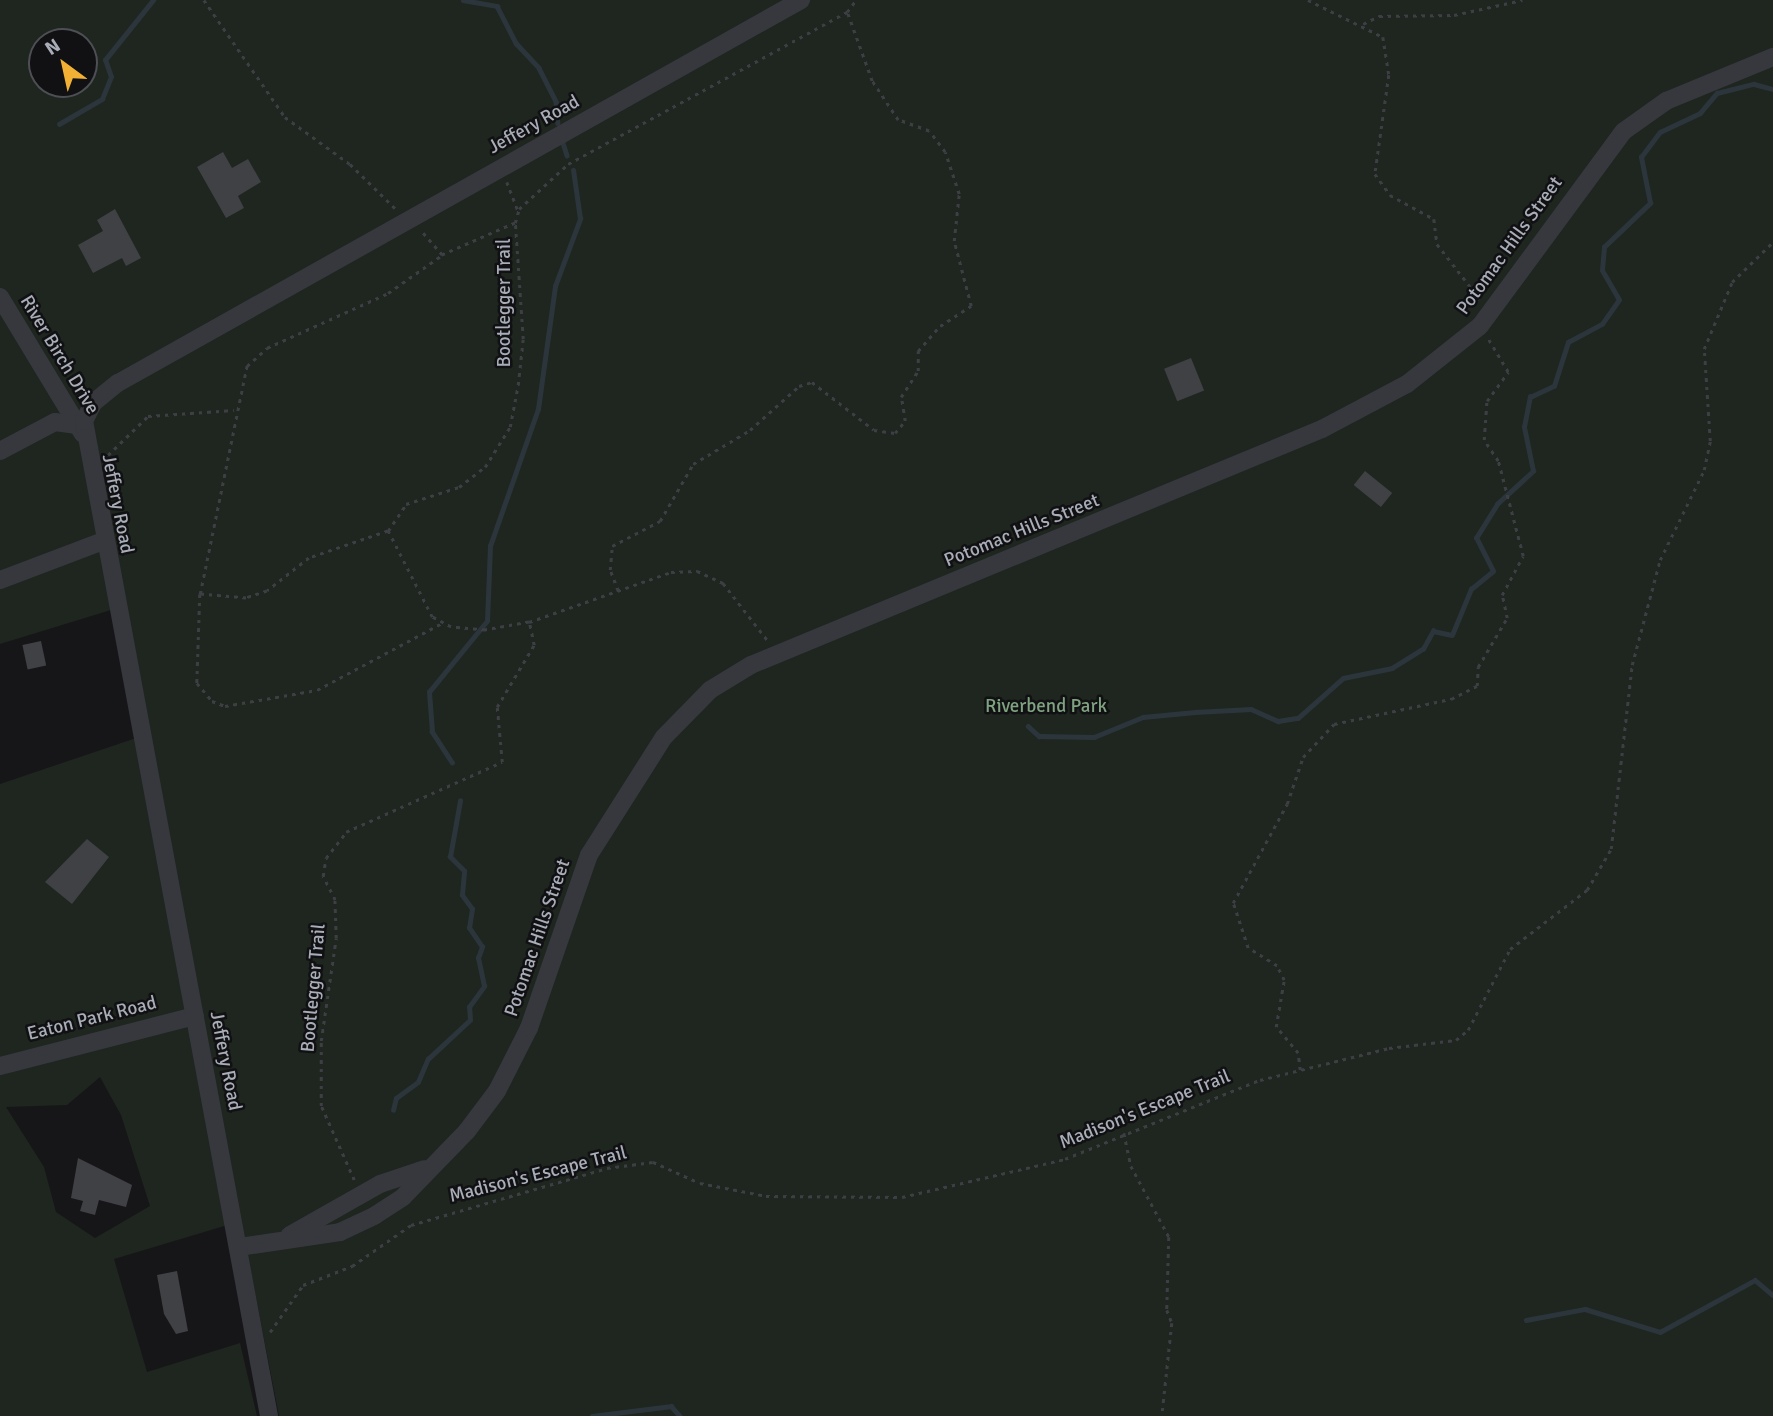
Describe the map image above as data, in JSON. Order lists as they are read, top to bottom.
{
  "streets": {
    "street": [
      "Jeffery Road",
      "Potomac Hills Street",
      "River Birch Drive",
      "Eaton Park Road"
    ],
    "path": ["Bootlegger Trail", "Madison's Escape Trail"]
  },
  "crossings": [
    ["Jeffery Road", "Potomac Hills Street"],
    ["Jeffery Road", "River Birch Drive"],
    ["Jeffery Road", "Eaton Park Road"],
    ["Potomac Hills Street", "Bootlegger Trail"]
  ],
  "parks": ["Riverbend Park"],
  "north": "top left"
}
